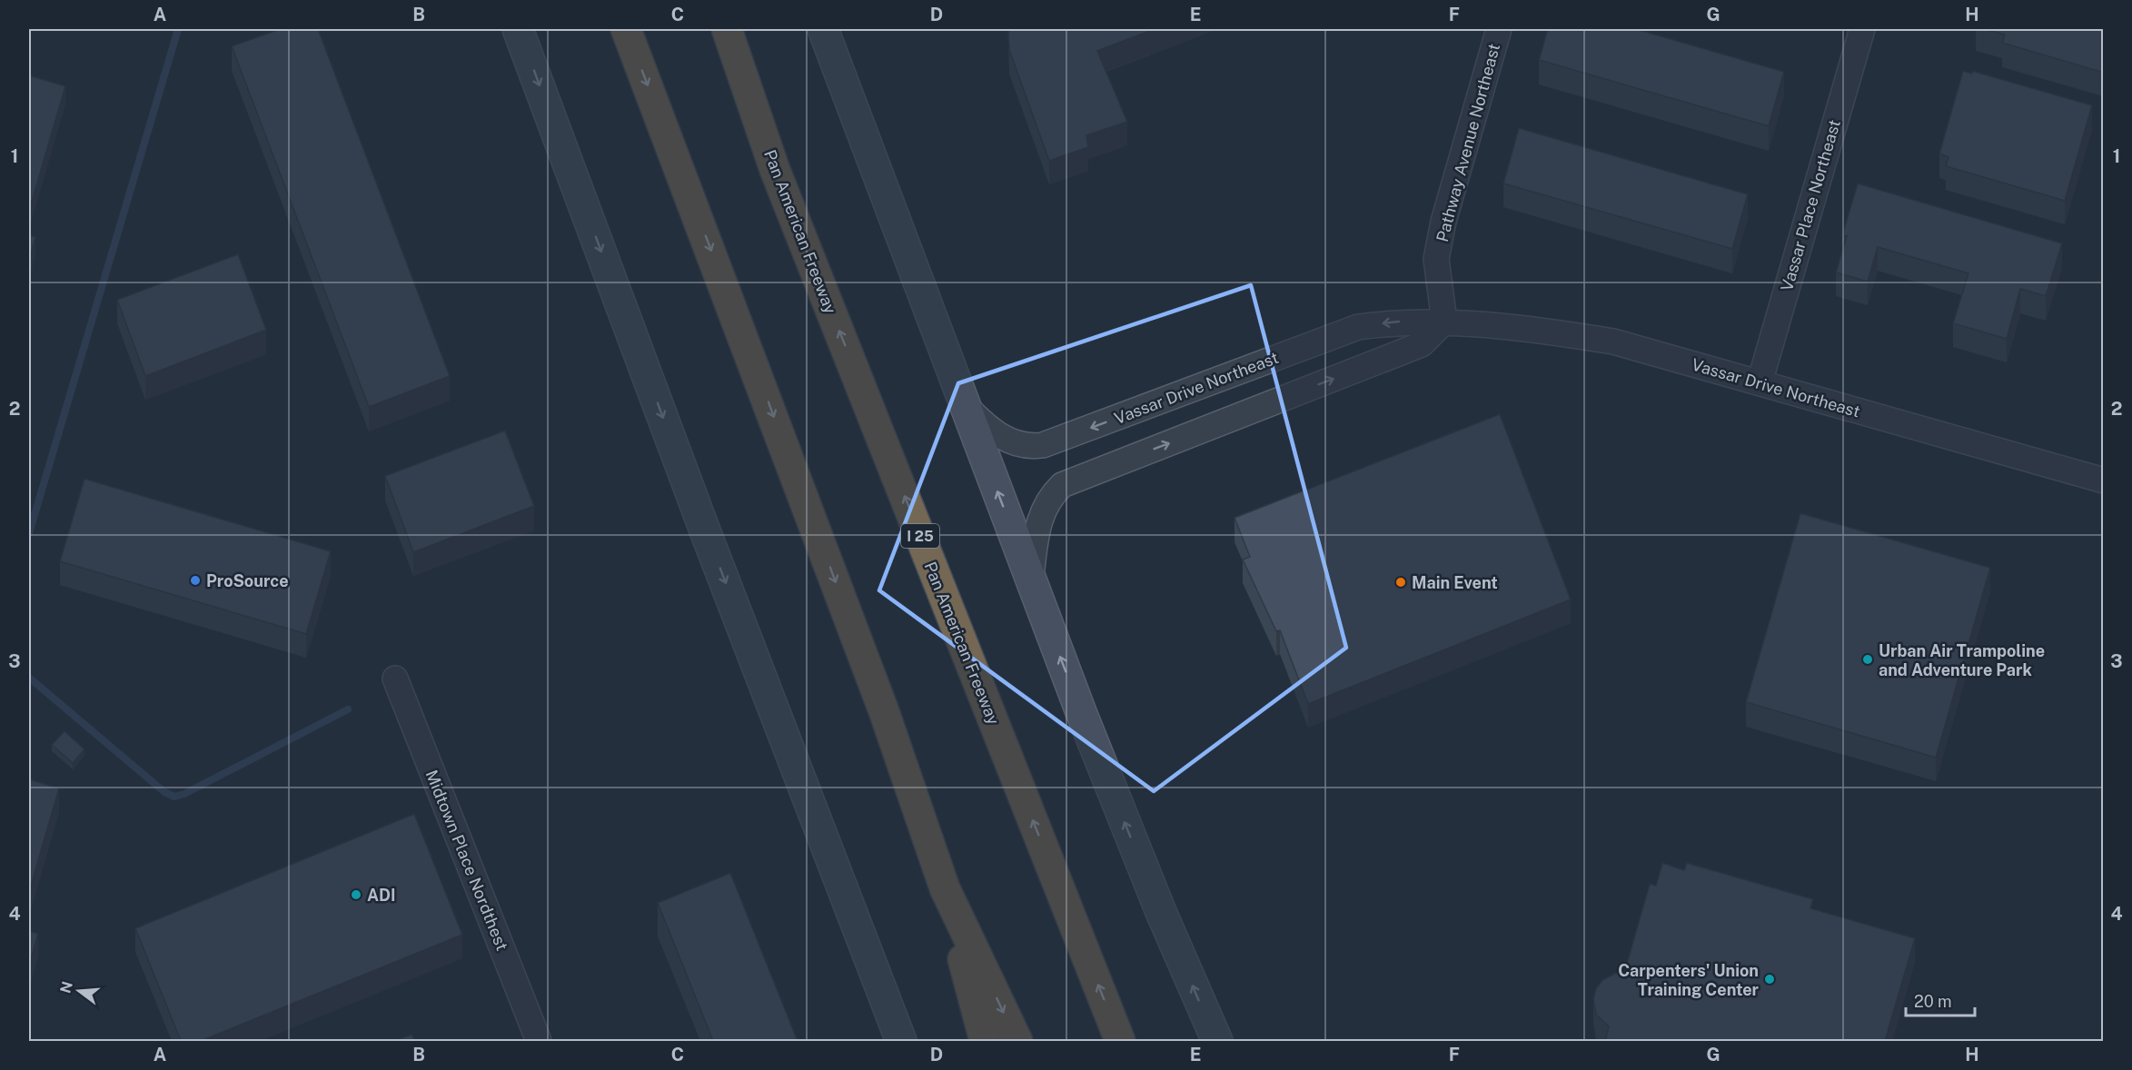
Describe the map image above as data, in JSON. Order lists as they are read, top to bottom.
{
  "streets": {
    "highway": ["Pan American Freeway", "I 25"],
    "street": [
      "Pathway Avenue Northeast",
      "Vassar Place Northeast",
      "Vassar Drive Northeast",
      "Midtown Place Nordthest"
    ]
  },
  "crossings": [
    ["Pathway Avenue Northeast", "Vassar Drive Northeast"],
    ["Vassar Place Northeast", "Vassar Drive Northeast"]
  ],
  "one_way": ["Vassar Drive Northeast"],
  "places": [
    "ProSource",
    "Main Event",
    "Urban Air Trampoline and Adventure Park",
    "ADI",
    "Carpenters' Union Training Center"
  ],
  "scale_bar": "20 m",
  "north": "left",
  "grid": {
    "columns": [
      "A",
      "B",
      "C",
      "D",
      "E",
      "F",
      "G",
      "H"
    ],
    "rows": [
      "1",
      "2",
      "3",
      "4"
    ]
  }
}
